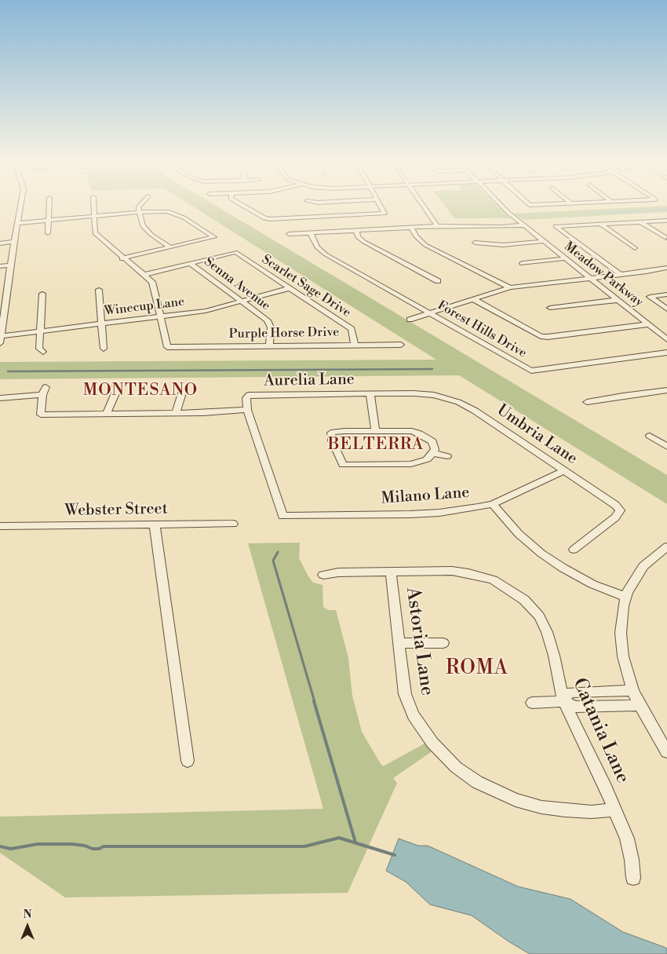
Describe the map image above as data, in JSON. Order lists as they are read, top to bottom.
{
  "streets": {
    "street": [
      "Meadow Parkway",
      "Senna Avenue",
      "Scarlet Sage Drive",
      "Winecup Lane",
      "Forest Hills Drive",
      "Purple Horse Drive",
      "Aurelia Lane",
      "Umbria Lane",
      "Milano Lane",
      "Webster Street",
      "Astoria Lane",
      "Catania Lane"
    ]
  },
  "crossings": [
    ["Senna Avenue", "Scarlet Sage Drive"],
    ["Senna Avenue", "Winecup Lane"],
    ["Senna Avenue", "Purple Horse Drive"],
    ["Scarlet Sage Drive", "Winecup Lane"],
    ["Scarlet Sage Drive", "Purple Horse Drive"],
    ["Winecup Lane", "Purple Horse Drive"],
    ["Aurelia Lane", "Umbria Lane"],
    ["Aurelia Lane", "Milano Lane"],
    ["Umbria Lane", "Milano Lane"],
    ["Astoria Lane", "Catania Lane"]
  ],
  "districts": ["MONTESANO", "BELTERRA", "ROMA"],
  "north": "top"
}
